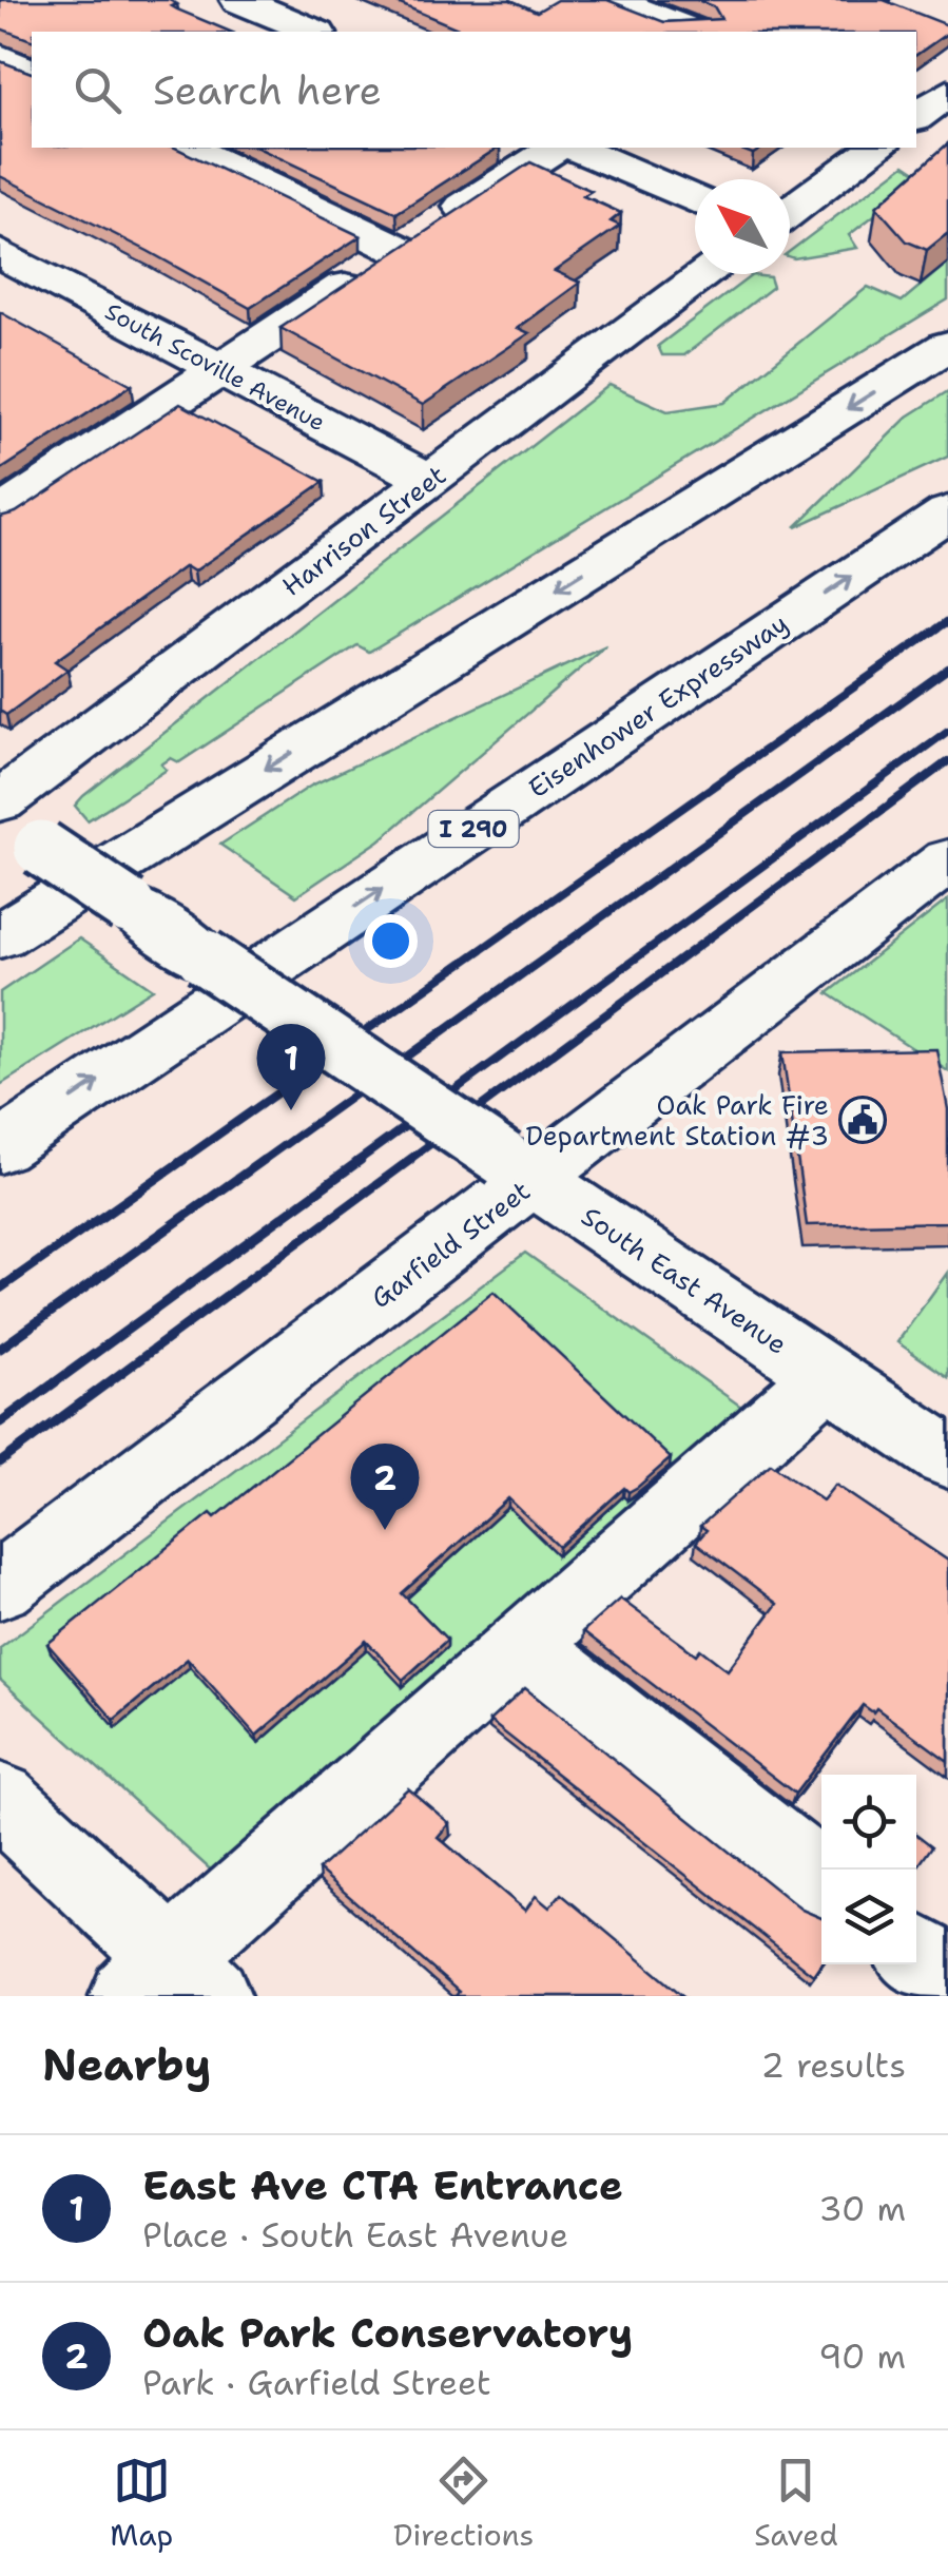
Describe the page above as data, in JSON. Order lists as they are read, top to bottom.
{
  "streets": {
    "main road": [
      "South Scoville Avenue",
      "Harrison Street",
      "Eisenhower Expressway",
      "I 290",
      "Garfield Street",
      "South East Avenue"
    ]
  },
  "crossings": [
    ["South Scoville Avenue", "Harrison Street"],
    ["Garfield Street", "South East Avenue"]
  ],
  "places": {
    "public building": ["Oak Park Fire Department Station #3"]
  },
  "north": "top left",
  "page": {
    "search": "Search here",
    "pins": ["1", "2"],
    "heading": ["Nearby", "2 results"],
    "list": [
      {
        "mark": "1",
        "name": "East Ave CTA Entrance",
        "note": "Place · South East Avenue",
        "value": "30 m"
      },
      {
        "mark": "2",
        "name": "Oak Park Conservatory",
        "note": "Park · Garfield Street",
        "value": "90 m"
      }
    ],
    "nav": ["Map", "Directions", "Saved"]
  }
}
